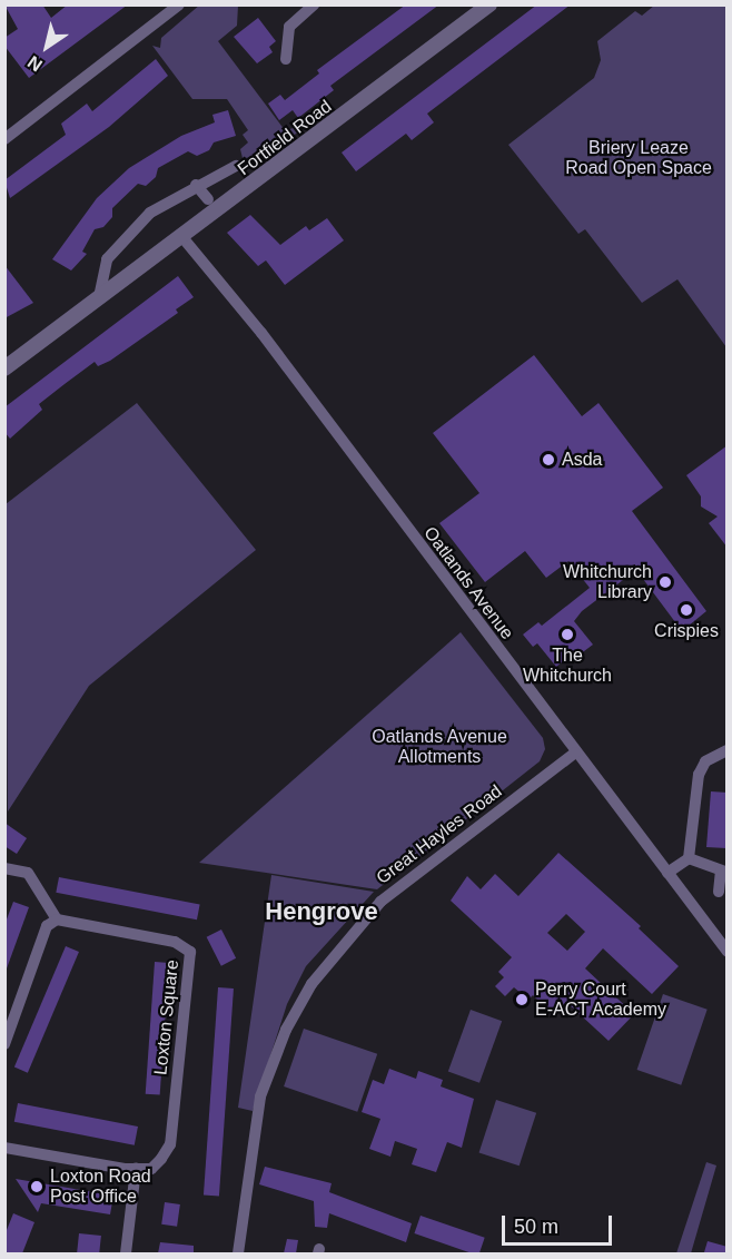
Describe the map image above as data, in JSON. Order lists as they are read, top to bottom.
{
  "streets": {
    "street": [
      "Fortfield Road",
      "Oatlands Avenue",
      "Great Hayles Road",
      "Loxton Square"
    ]
  },
  "crossings": [
    ["Fortfield Road", "Oatlands Avenue"],
    ["Oatlands Avenue", "Great Hayles Road"]
  ],
  "districts": ["Hengrove"],
  "parks": ["Briery Leaze Road Open Space", "Oatlands Avenue Allotments"],
  "places": [
    "Asda",
    "Whitchurch Library",
    "Crispies",
    "The Whitchurch",
    "Perry Court E-ACT Academy",
    "Loxton Road Post Office"
  ],
  "scale_bar": "50 m",
  "north": "bottom left"
}
